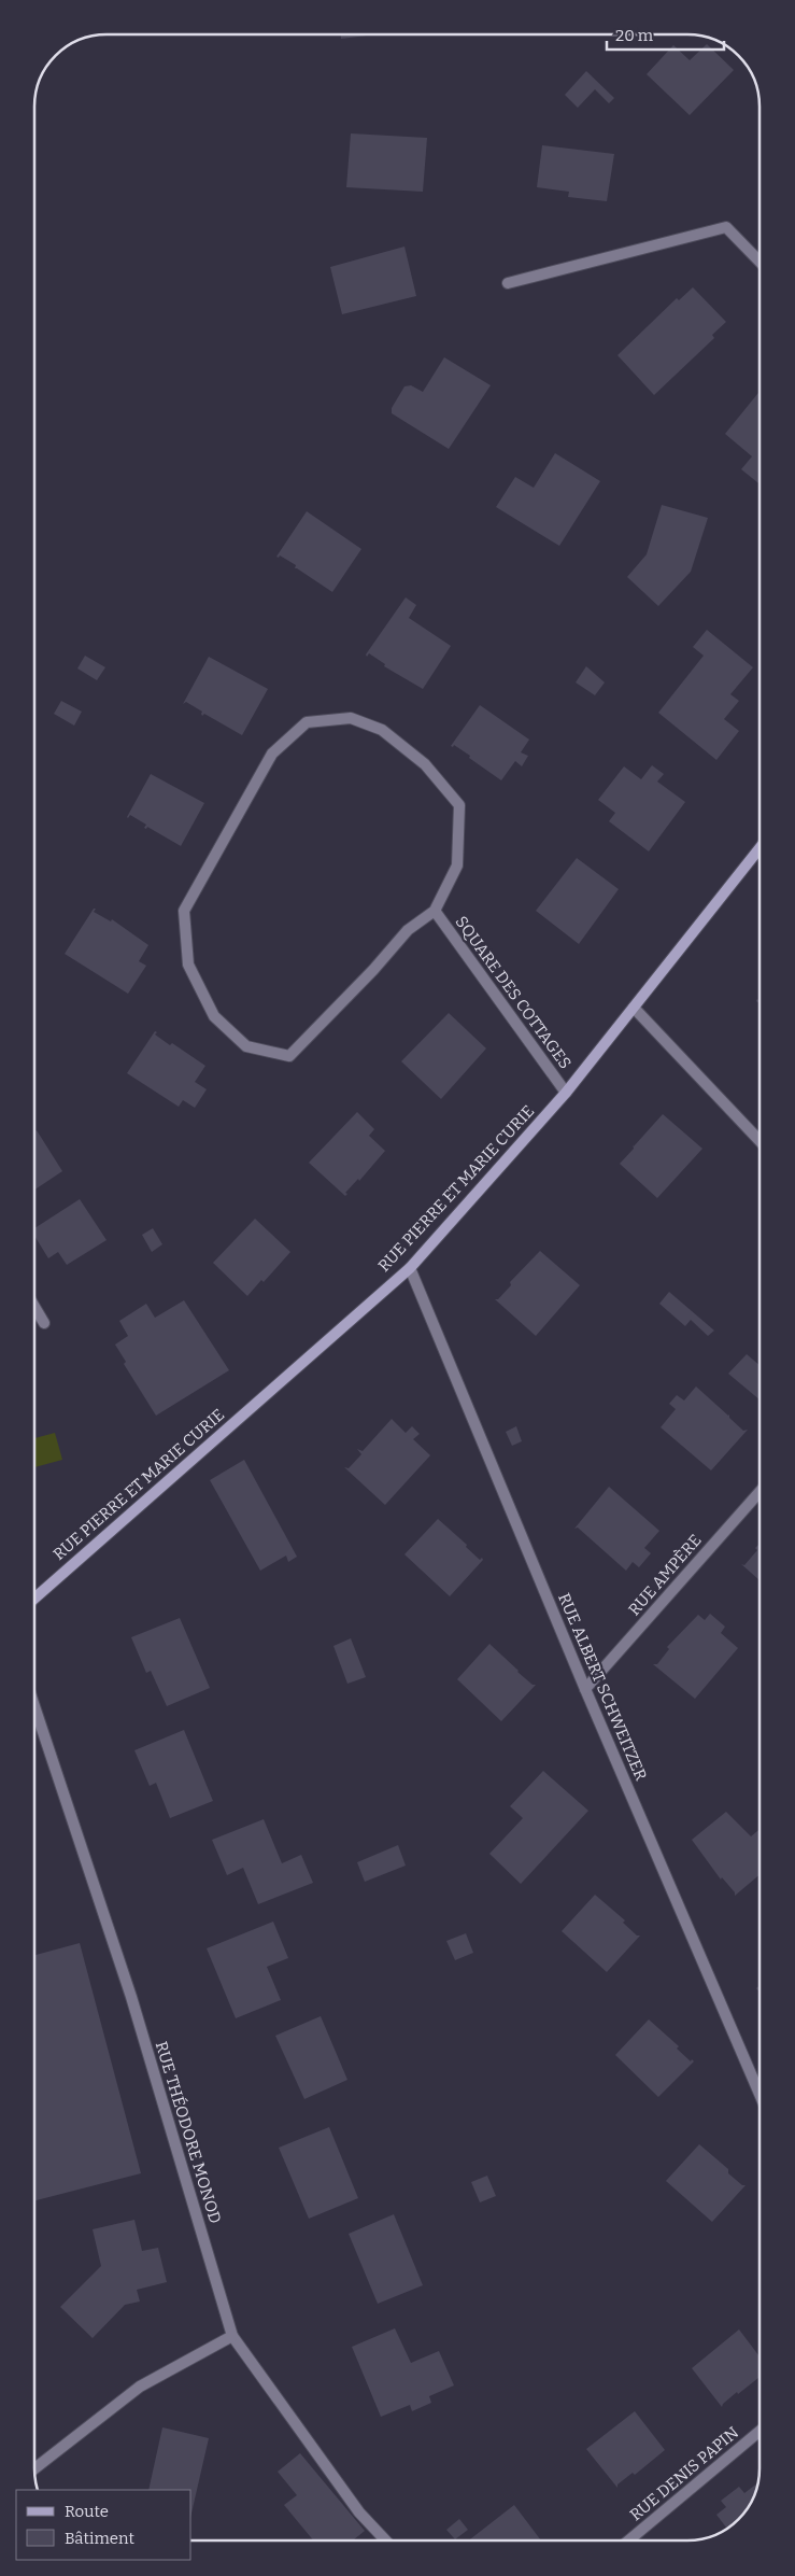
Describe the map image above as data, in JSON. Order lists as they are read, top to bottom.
{
  "streets": {
    "main road": ["RUE PIERRE ET MARIE CURIE"],
    "street": [
      "SQUARE DES COTTAGES",
      "RUE AMPÈRE",
      "RUE ALBERT SCHWEITZER",
      "RUE THÉODORE MONOD",
      "RUE DENIS PAPIN"
    ]
  },
  "crossings": [
    ["SQUARE DES COTTAGES", "RUE PIERRE ET MARIE CURIE"],
    ["RUE PIERRE ET MARIE CURIE", "RUE ALBERT SCHWEITZER"],
    ["RUE AMPÈRE", "RUE ALBERT SCHWEITZER"]
  ],
  "legend": ["Route", "Bâtiment"],
  "scale_bar": "20 m"
}
